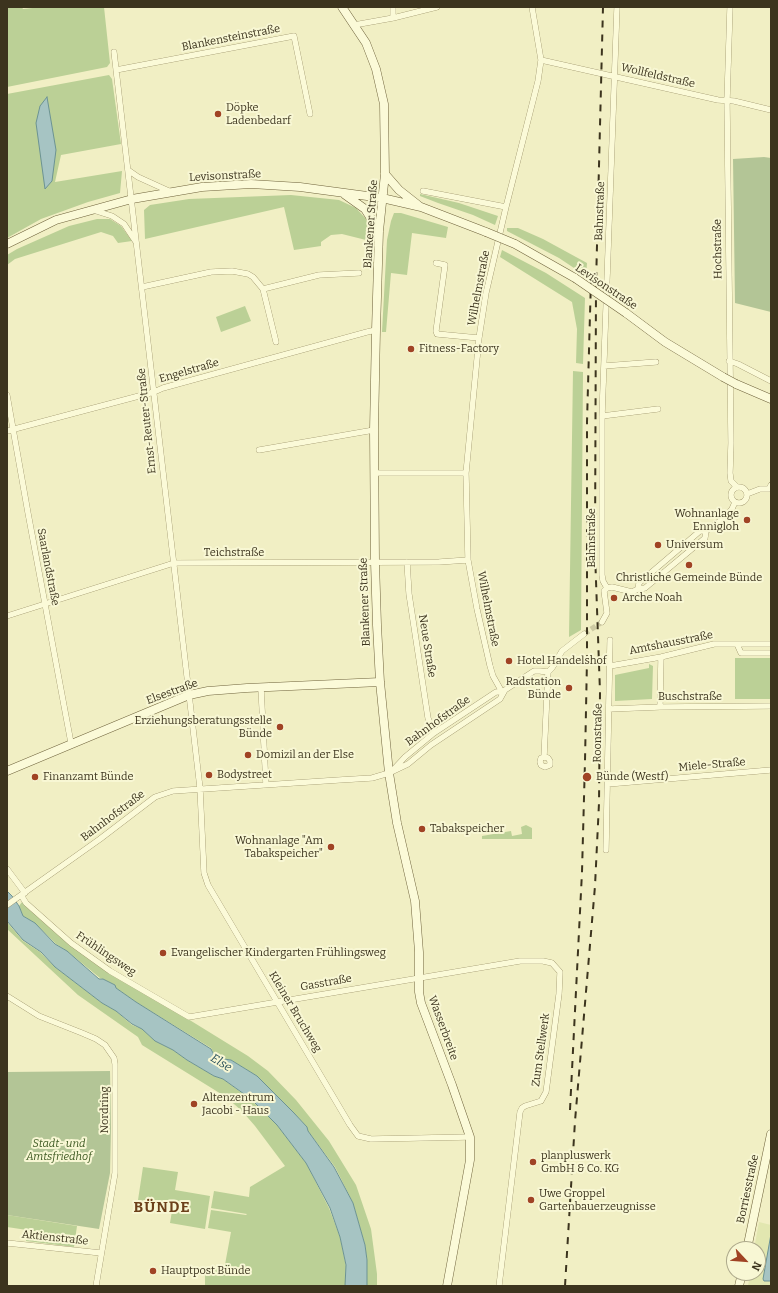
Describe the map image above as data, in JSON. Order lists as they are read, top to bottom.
{
  "streets": {
    "main road": [
      "Levisonstraße",
      "Blankener Straße",
      "Elsestraße",
      "Wasserbreite",
      "Borriesstraße"
    ],
    "street": [
      "Blankensteinstraße",
      "Wollfeldstraße",
      "Bahnstraße",
      "Hochstraße",
      "Wilhelmstraße",
      "Engelstraße",
      "Ernst-Reuter-Straße",
      "Teichstraße",
      "Saarlandstraße",
      "Amtshausstraße",
      "Neue Straße",
      "Buschstraße",
      "Bahnhofstraße",
      "Roonstraße",
      "Miele-Straße",
      "Frühlingsweg",
      "Gasstraße",
      "Kleiner Bruchweg",
      "Zum Stellwerk",
      "Nordring",
      "Aktienstraße"
    ]
  },
  "crossings": [
    ["Blankensteinstraße", "Ernst-Reuter-Straße"],
    ["Wollfeldstraße", "Bahnstraße"],
    ["Wollfeldstraße", "Hochstraße"],
    ["Wollfeldstraße", "Wilhelmstraße"],
    ["Levisonstraße", "Blankener Straße"],
    ["Levisonstraße", "Ernst-Reuter-Straße"],
    ["Blankener Straße", "Engelstraße"],
    ["Blankener Straße", "Teichstraße"],
    ["Blankener Straße", "Elsestraße"],
    ["Blankener Straße", "Bahnhofstraße"],
    ["Blankener Straße", "Wasserbreite"],
    ["Wilhelmstraße", "Teichstraße"],
    ["Wilhelmstraße", "Bahnhofstraße"],
    ["Engelstraße", "Ernst-Reuter-Straße"],
    ["Engelstraße", "Saarlandstraße"],
    ["Ernst-Reuter-Straße", "Teichstraße"],
    ["Ernst-Reuter-Straße", "Elsestraße"],
    ["Ernst-Reuter-Straße", "Bahnhofstraße"],
    ["Ernst-Reuter-Straße", "Kleiner Bruchweg"],
    ["Teichstraße", "Saarlandstraße"],
    ["Teichstraße", "Neue Straße"],
    ["Saarlandstraße", "Elsestraße"],
    ["Amtshausstraße", "Roonstraße"],
    ["Neue Straße", "Bahnhofstraße"],
    ["Buschstraße", "Roonstraße"],
    ["Bahnhofstraße", "Frühlingsweg"],
    ["Bahnhofstraße", "Kleiner Bruchweg"],
    ["Bahnhofstraße", "Wasserbreite"],
    ["Roonstraße", "Miele-Straße"],
    ["Frühlingsweg", "Gasstraße"],
    ["Gasstraße", "Kleiner Bruchweg"],
    ["Gasstraße", "Wasserbreite"],
    ["Gasstraße", "Zum Stellwerk"],
    ["Kleiner Bruchweg", "Wasserbreite"],
    ["Wasserbreite", "Zum Stellwerk"],
    ["Nordring", "Aktienstraße"]
  ],
  "districts": ["BÜNDE"],
  "water": ["Else"],
  "parks": ["Stadt- und Amtsfriedhof"],
  "places": [
    "Döpke Ladenbedarf",
    "Fitness-Factory",
    "Wohnanlage Ennigloh",
    "Universum",
    "Christliche Gemeinde Bünde",
    "Arche Noah",
    "Hotel Handelshof",
    "Radstation Bünde",
    "Erziehungsberatungsstelle Bünde",
    "Domizil an der Else",
    "Bodystreet",
    "Finanzamt Bünde",
    "Bünde (Westf)",
    "Tabakspeicher",
    "Wohnanlage \"Am Tabakspeicher\"",
    "Evangelischer Kindergarten Frühlingsweg",
    "Altenzentrum Jacobi - Haus",
    "planpluswerk GmbH & Co. KG",
    "Uwe Groppel Gartenbauerzeugnisse",
    "Hauptpost Bünde"
  ],
  "north": "bottom right"
}
